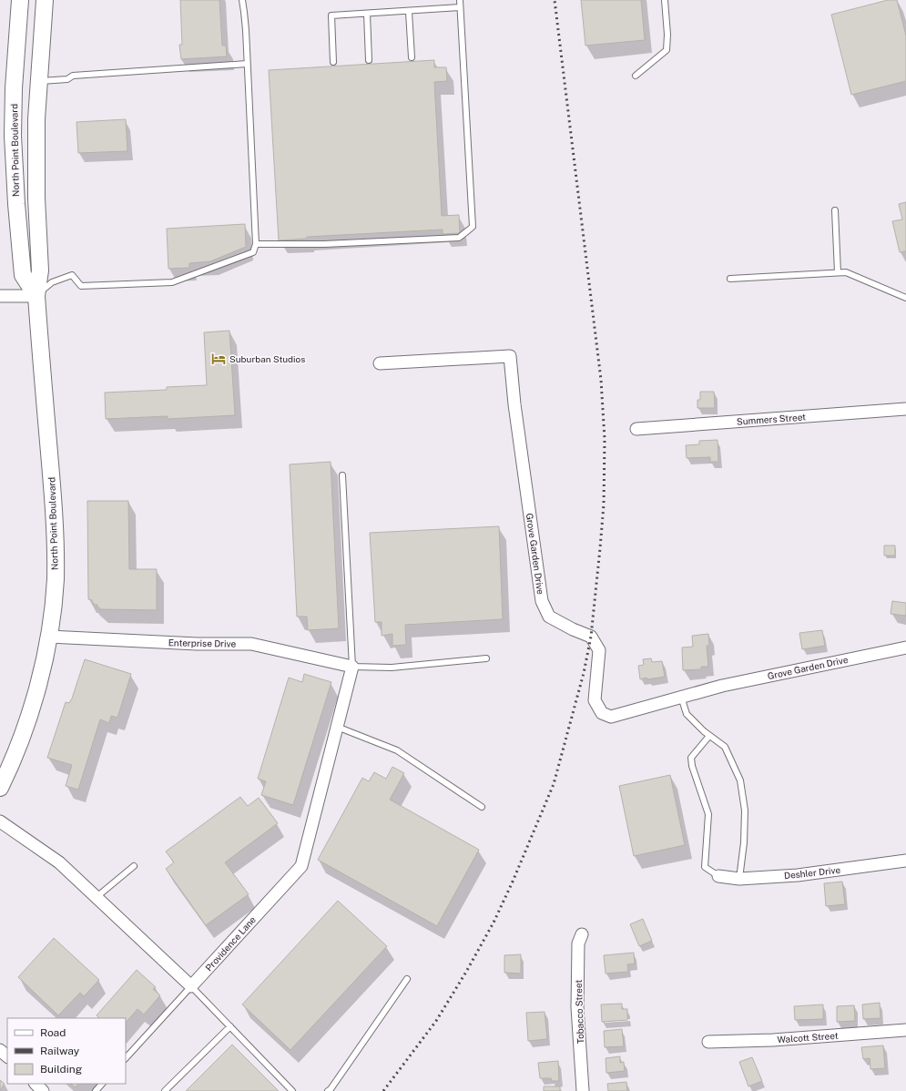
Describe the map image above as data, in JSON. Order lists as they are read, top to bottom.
{
  "streets": {
    "main road": ["North Point Boulevard"],
    "street": [
      "Summers Street",
      "Grove Garden Drive",
      "Enterprise Drive",
      "Deshler Drive",
      "Providence Lane",
      "Tobacco Street",
      "Walcott Street"
    ]
  },
  "crossings": [
    ["North Point Boulevard", "Enterprise Drive"],
    ["Enterprise Drive", "Providence Lane"]
  ],
  "places": {
    "hotel": ["Suburban Studios"]
  },
  "legend": ["Road", "Railway", "Building"]
}
